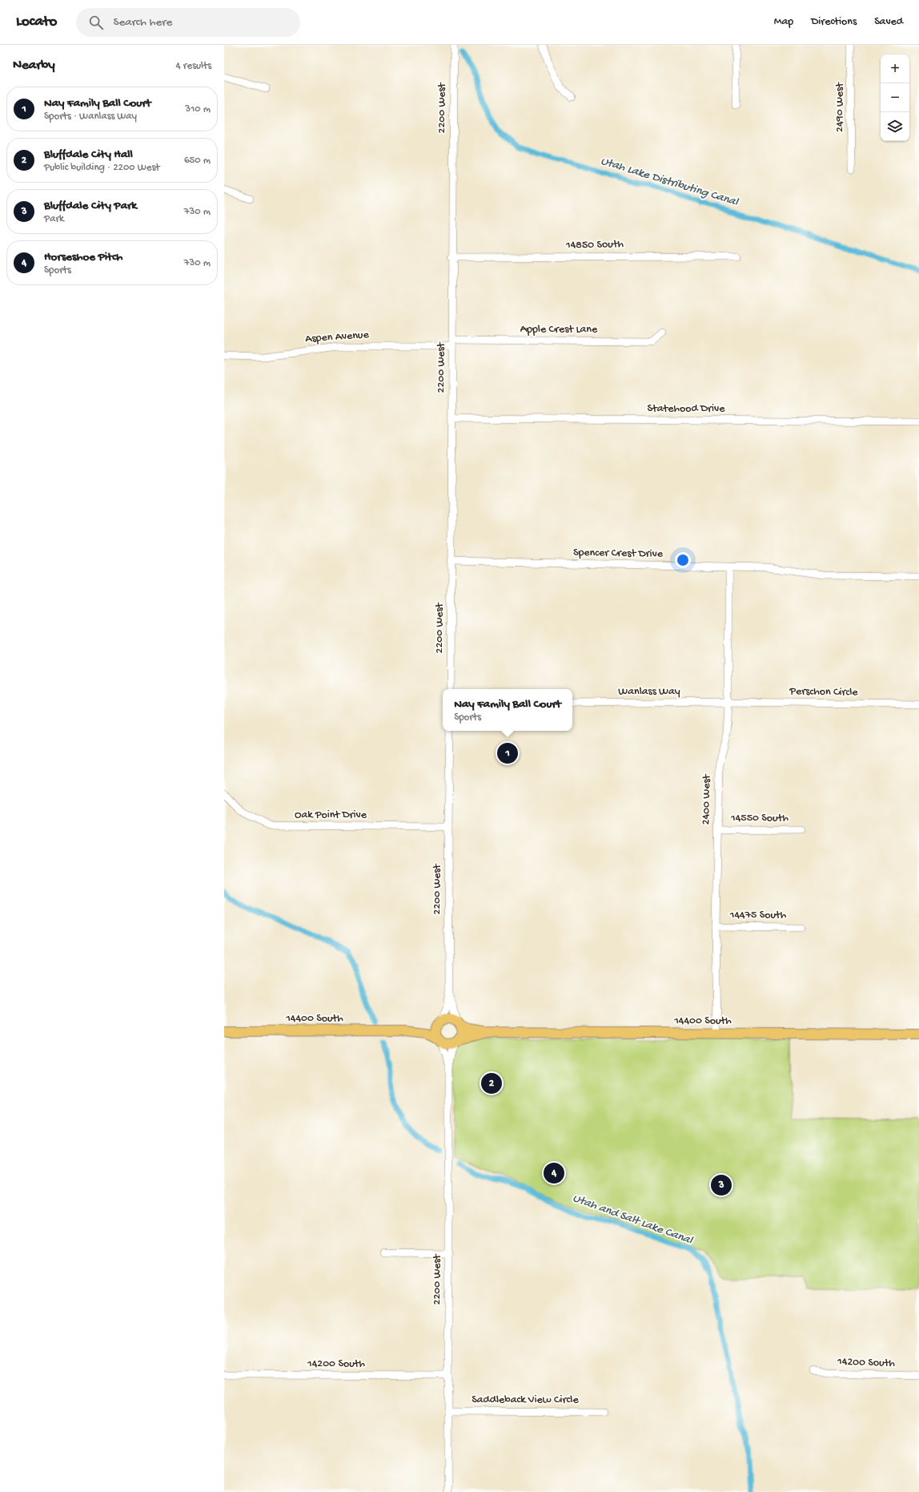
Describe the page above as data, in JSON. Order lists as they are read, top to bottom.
{
  "streets": {
    "main road": ["14400 South"],
    "street": [
      "2490 West",
      "2200 West",
      "14850 South",
      "Apple Crest Lane",
      "Aspen Avenue",
      "Statehood Drive",
      "Spencer Crest Drive",
      "Wanlass Way",
      "Perschon Circle",
      "2400 West",
      "Oak Point Drive",
      "14550 South",
      "14475 South",
      "14200 South",
      "Saddleback View Circle"
    ]
  },
  "crossings": [
    ["2200 West", "14850 South"],
    ["2200 West", "Apple Crest Lane"],
    ["2200 West", "Aspen Avenue"],
    ["2200 West", "Statehood Drive"],
    ["2200 West", "Spencer Crest Drive"],
    ["2200 West", "Oak Point Drive"],
    ["2200 West", "14400 South"],
    ["2200 West", "14200 South"],
    ["2200 West", "Saddleback View Circle"],
    ["Apple Crest Lane", "Aspen Avenue"],
    ["Spencer Crest Drive", "2400 West"],
    ["Wanlass Way", "Perschon Circle"],
    ["Wanlass Way", "2400 West"],
    ["Perschon Circle", "2400 West"],
    ["2400 West", "14550 South"],
    ["2400 West", "14475 South"],
    ["2400 West", "14400 South"]
  ],
  "water": ["Utah Lake Distributing Canal", "Utah and Salt Lake Canal"],
  "page": {
    "header": "Locato",
    "search": "Search here",
    "nav": ["Map", "Directions", "Saved"],
    "heading": ["Nearby", "4 results"],
    "map_buttons": ["+", "−"],
    "list": [
      {
        "mark": "1",
        "name": "Nay Family Ball Court",
        "note": "Sports · Wanlass Way",
        "value": "310 m"
      },
      {
        "mark": "2",
        "name": "Bluffdale City Hall",
        "note": "Public building · 2200 West",
        "value": "650 m"
      },
      {
        "mark": "3",
        "name": "Bluffdale City Park",
        "note": "Park",
        "value": "730 m"
      },
      {
        "mark": "4",
        "name": "Horseshoe Pitch",
        "note": "Sports",
        "value": "730 m"
      }
    ],
    "popup": ["Nay Family Ball Court", "Sports"],
    "pins": [
      "1",
      "2",
      "4",
      "3"
    ]
  }
}
